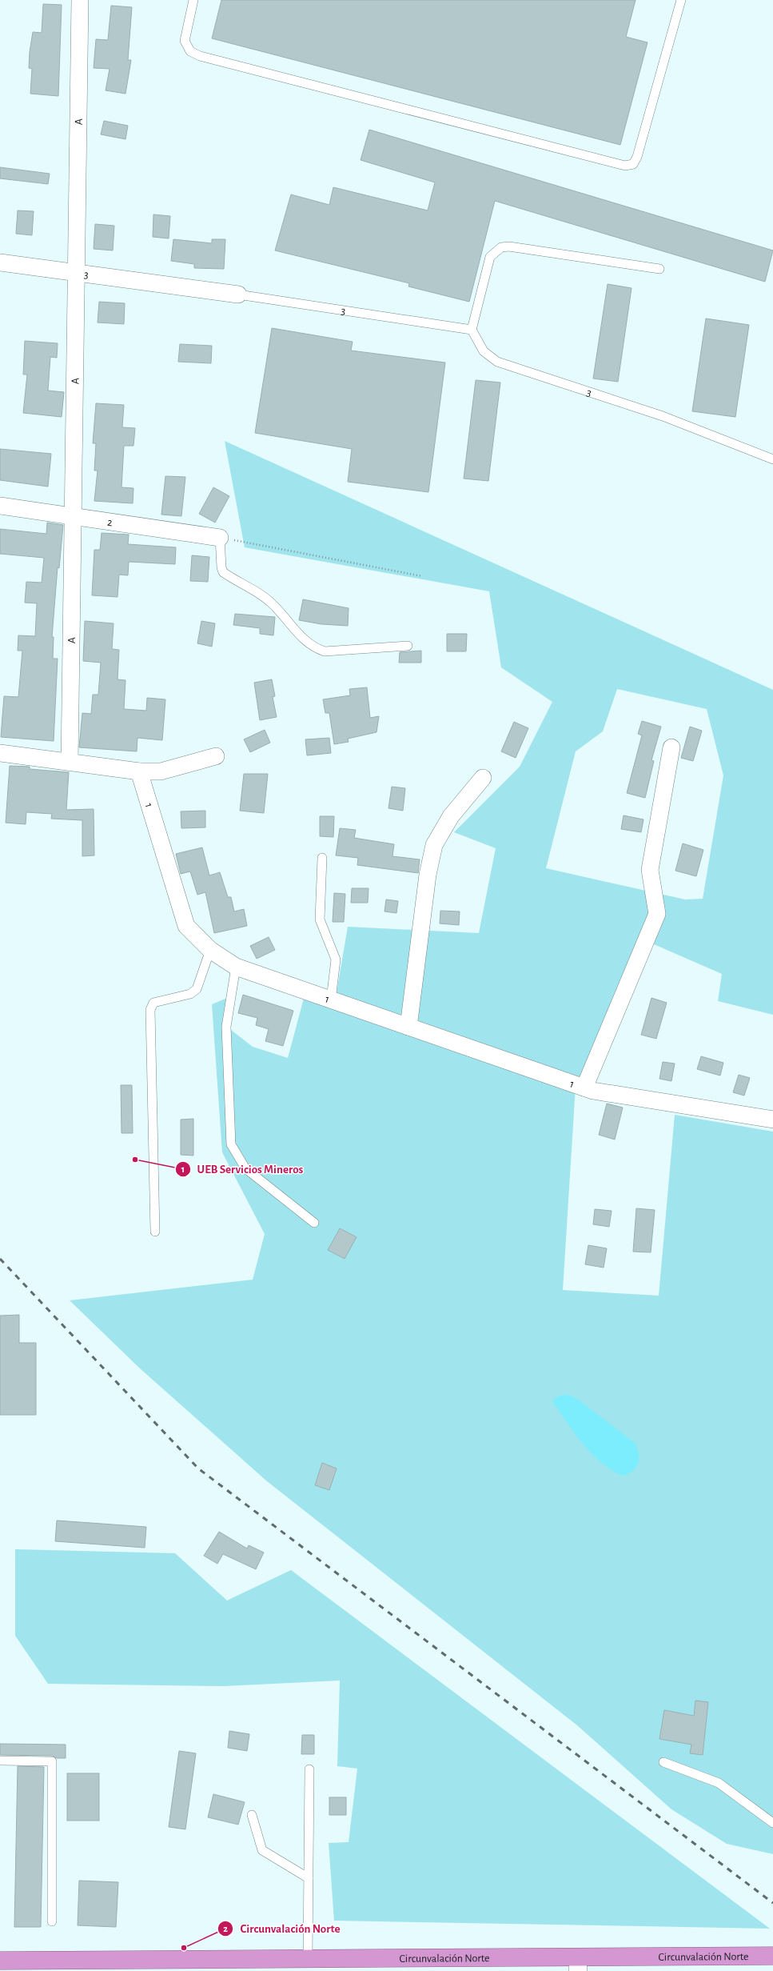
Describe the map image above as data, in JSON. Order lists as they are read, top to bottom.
{
  "streets": {
    "highway": ["Circunvalación Norte"],
    "street": [
      "A",
      "3",
      "2",
      "1"
    ]
  },
  "crossings": [
    ["A", "3"],
    ["A", "2"]
  ],
  "places": ["UEB Servicios Mineros", "Circunvalación Norte"]
}
